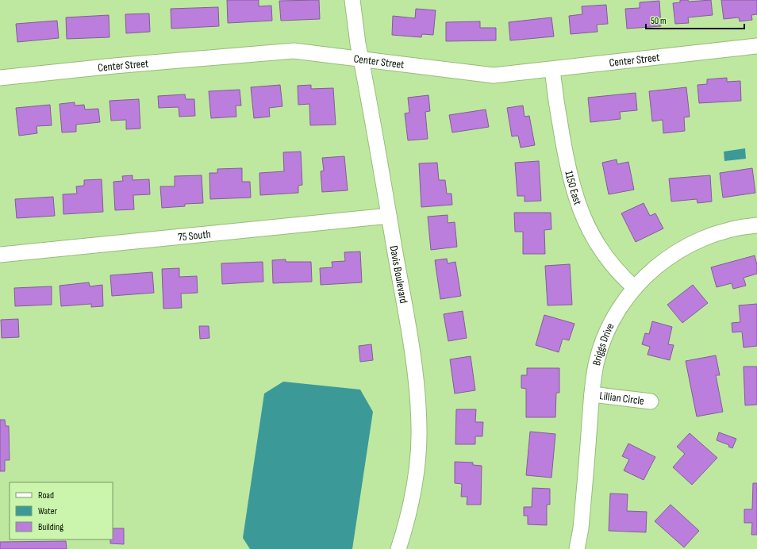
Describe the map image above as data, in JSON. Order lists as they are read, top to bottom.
{
  "streets": {
    "street": [
      "Center Street",
      "1150 East",
      "75 South",
      "Davis Boulevard",
      "Briggs Drive",
      "Lillian Circle"
    ]
  },
  "crossings": [
    ["Center Street", "1150 East"],
    ["Center Street", "Davis Boulevard"],
    ["1150 East", "Briggs Drive"],
    ["75 South", "Davis Boulevard"],
    ["Briggs Drive", "Lillian Circle"]
  ],
  "legend": ["Road", "Water", "Building"],
  "scale_bar": "50 m"
}
